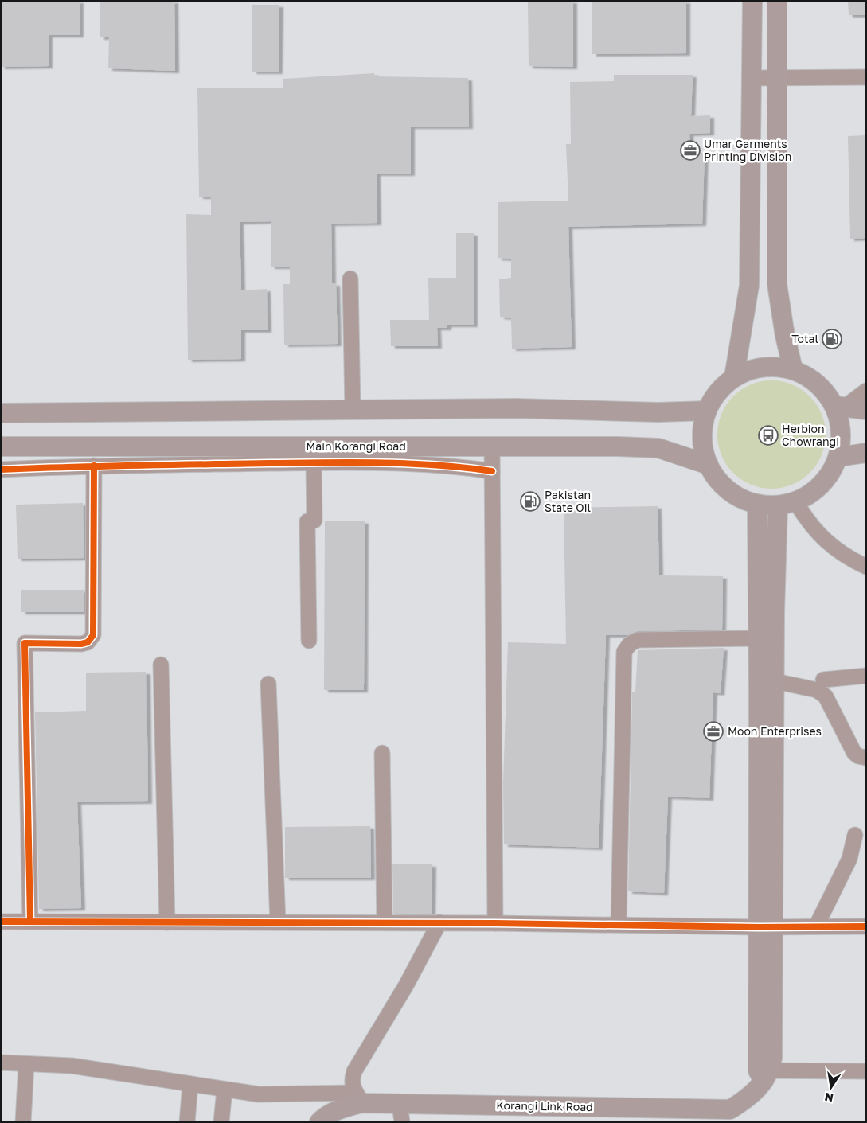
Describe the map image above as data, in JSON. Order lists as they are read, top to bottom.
{
  "streets": {
    "main road": ["Main Korangi Road", "Korangi Link Road"]
  },
  "places": {
    "office": ["Umar Garments Printing Division", "Moon Enterprises"],
    "fuel station": ["Total", "Pakistan State Oil"],
    "bus stop": ["Herbion Chowrangi"]
  },
  "north": "bottom"
}
